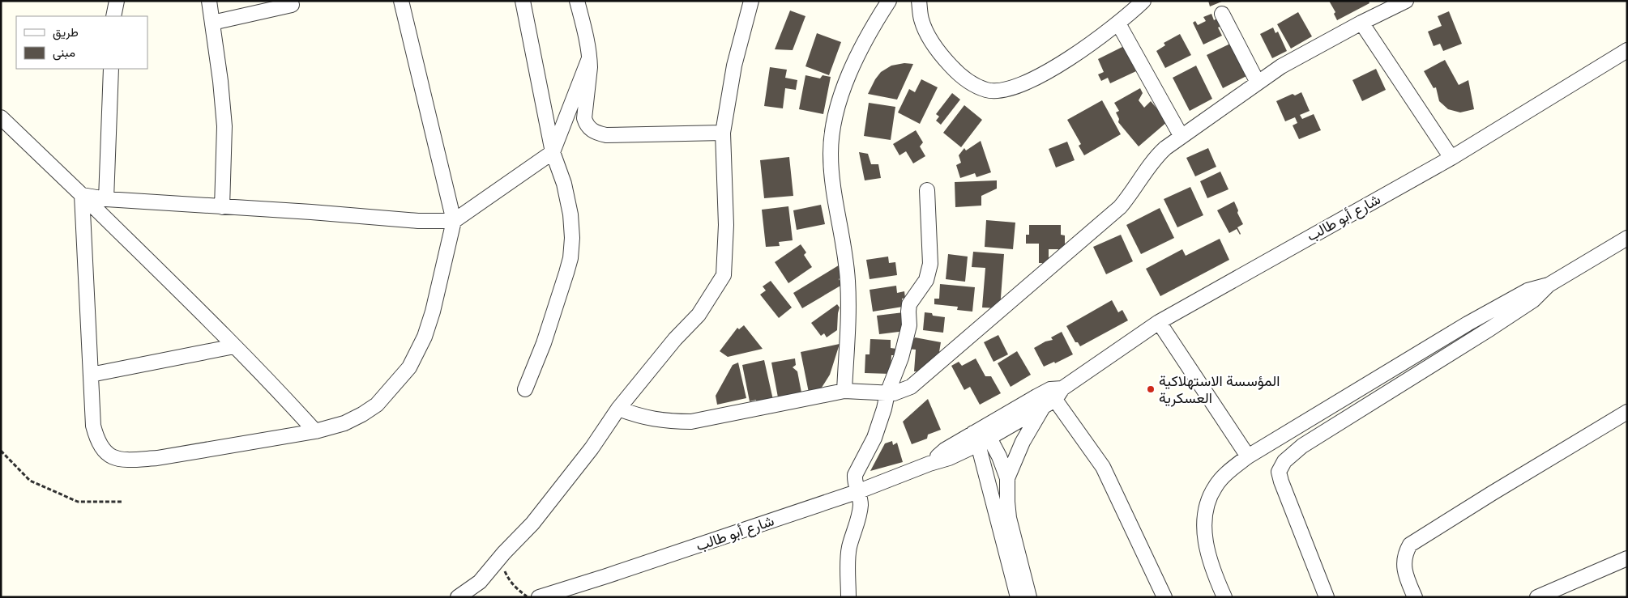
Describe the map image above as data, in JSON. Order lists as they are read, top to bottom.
{
  "streets": {
    "street": ["شارع أبو طالب"]
  },
  "places": ["المؤسسة الاستهلاكية العسكرية"],
  "legend": ["طريق", "مبنى"]
}
